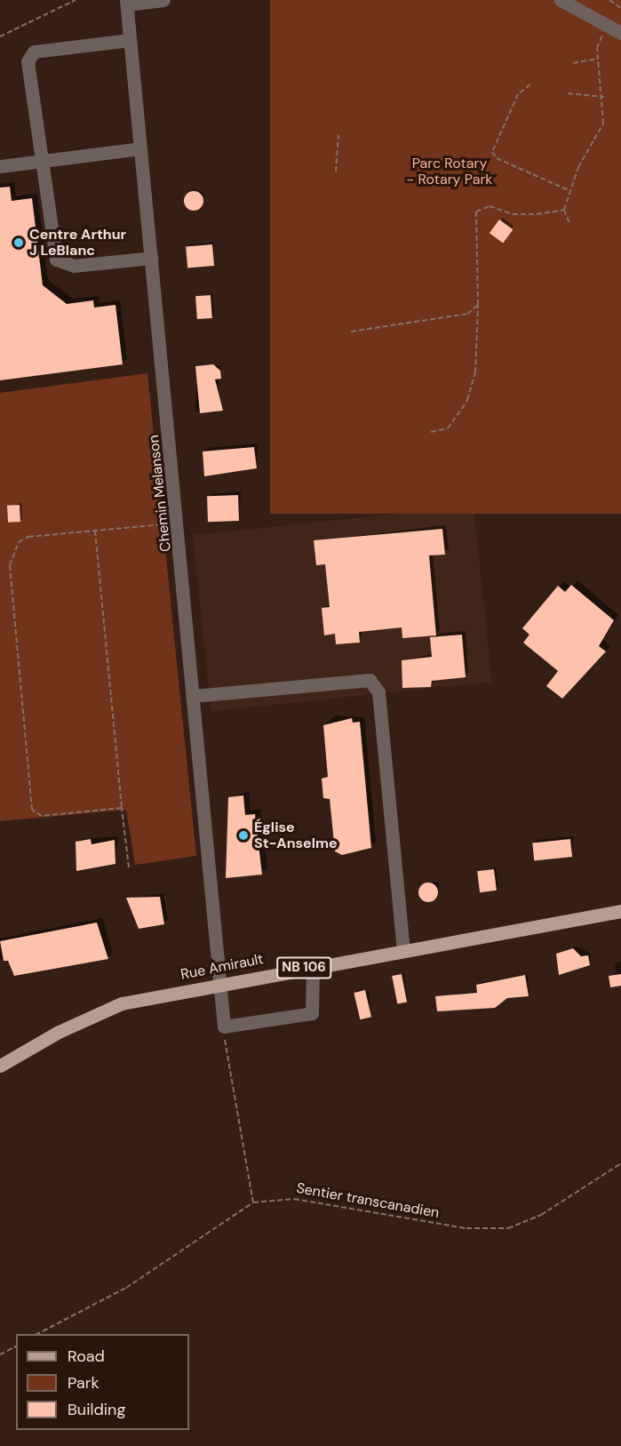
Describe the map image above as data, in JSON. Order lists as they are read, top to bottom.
{
  "streets": {
    "main road": ["Rue Amirault", "NB 106"],
    "street": ["Chemin Melanson"],
    "path": ["Sentier transcanadien"]
  },
  "crossings": [
    ["Chemin Melanson", "Rue Amirault"]
  ],
  "parks": ["Parc Rotary - Rotary Park"],
  "places": ["Centre Arthur J LeBlanc", "Église St-Anselme"],
  "legend": ["Road", "Park", "Building"]
}
